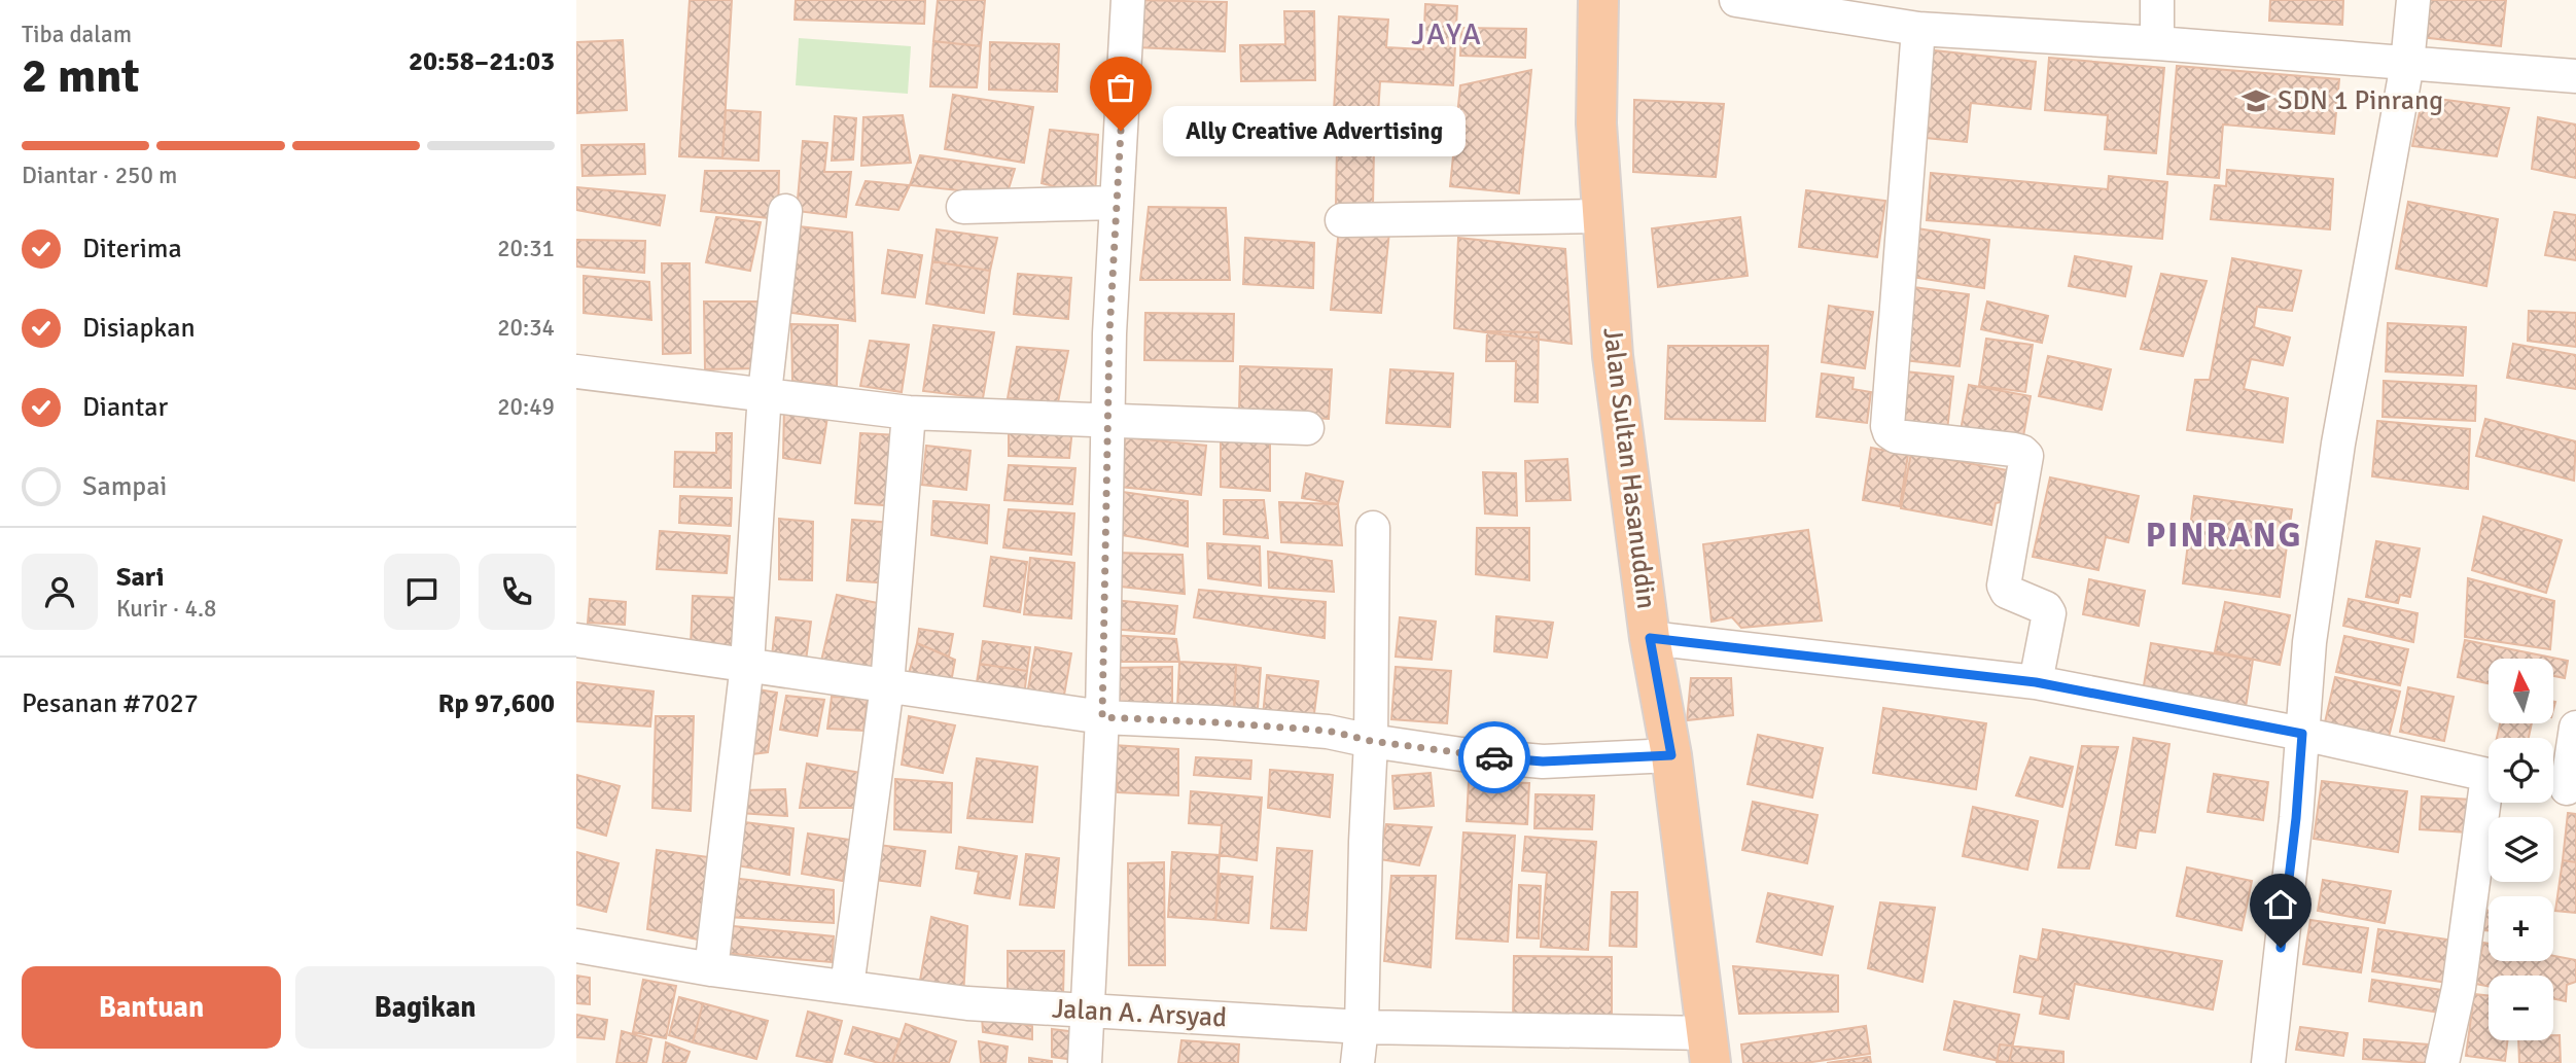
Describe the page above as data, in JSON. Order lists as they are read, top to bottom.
{
  "streets": {
    "highway": ["Jalan Sultan Hasanuddin"],
    "street": ["Jalan A. Arsyad"]
  },
  "crossings": [
    ["Jalan Sultan Hasanuddin", "Jalan A. Arsyad"]
  ],
  "districts": ["JAYA", "PINRANG"],
  "places": {
    "school or university": ["SDN 1 Pinrang"],
    "other": ["Ally Creative Advertising"]
  },
  "north": "top",
  "page": {
    "heading": ["2 mnt", "Tiba dalam", "20:58–21:03"],
    "panel": [
      "Sari",
      "Kurir · 4.8",
      "Pesanan #7027",
      "Rp 97,600"
    ],
    "bubble": "Ally Creative Advertising",
    "bar": "Diantar · 250 m",
    "list": [
      ["Diterima", "20:31"],
      ["Disiapkan", "20:34"],
      ["Diantar", "20:49"],
      "Sampai"
    ],
    "map_buttons": ["+", "−"],
    "buttons": ["Bantuan", "Bagikan"]
  }
}
